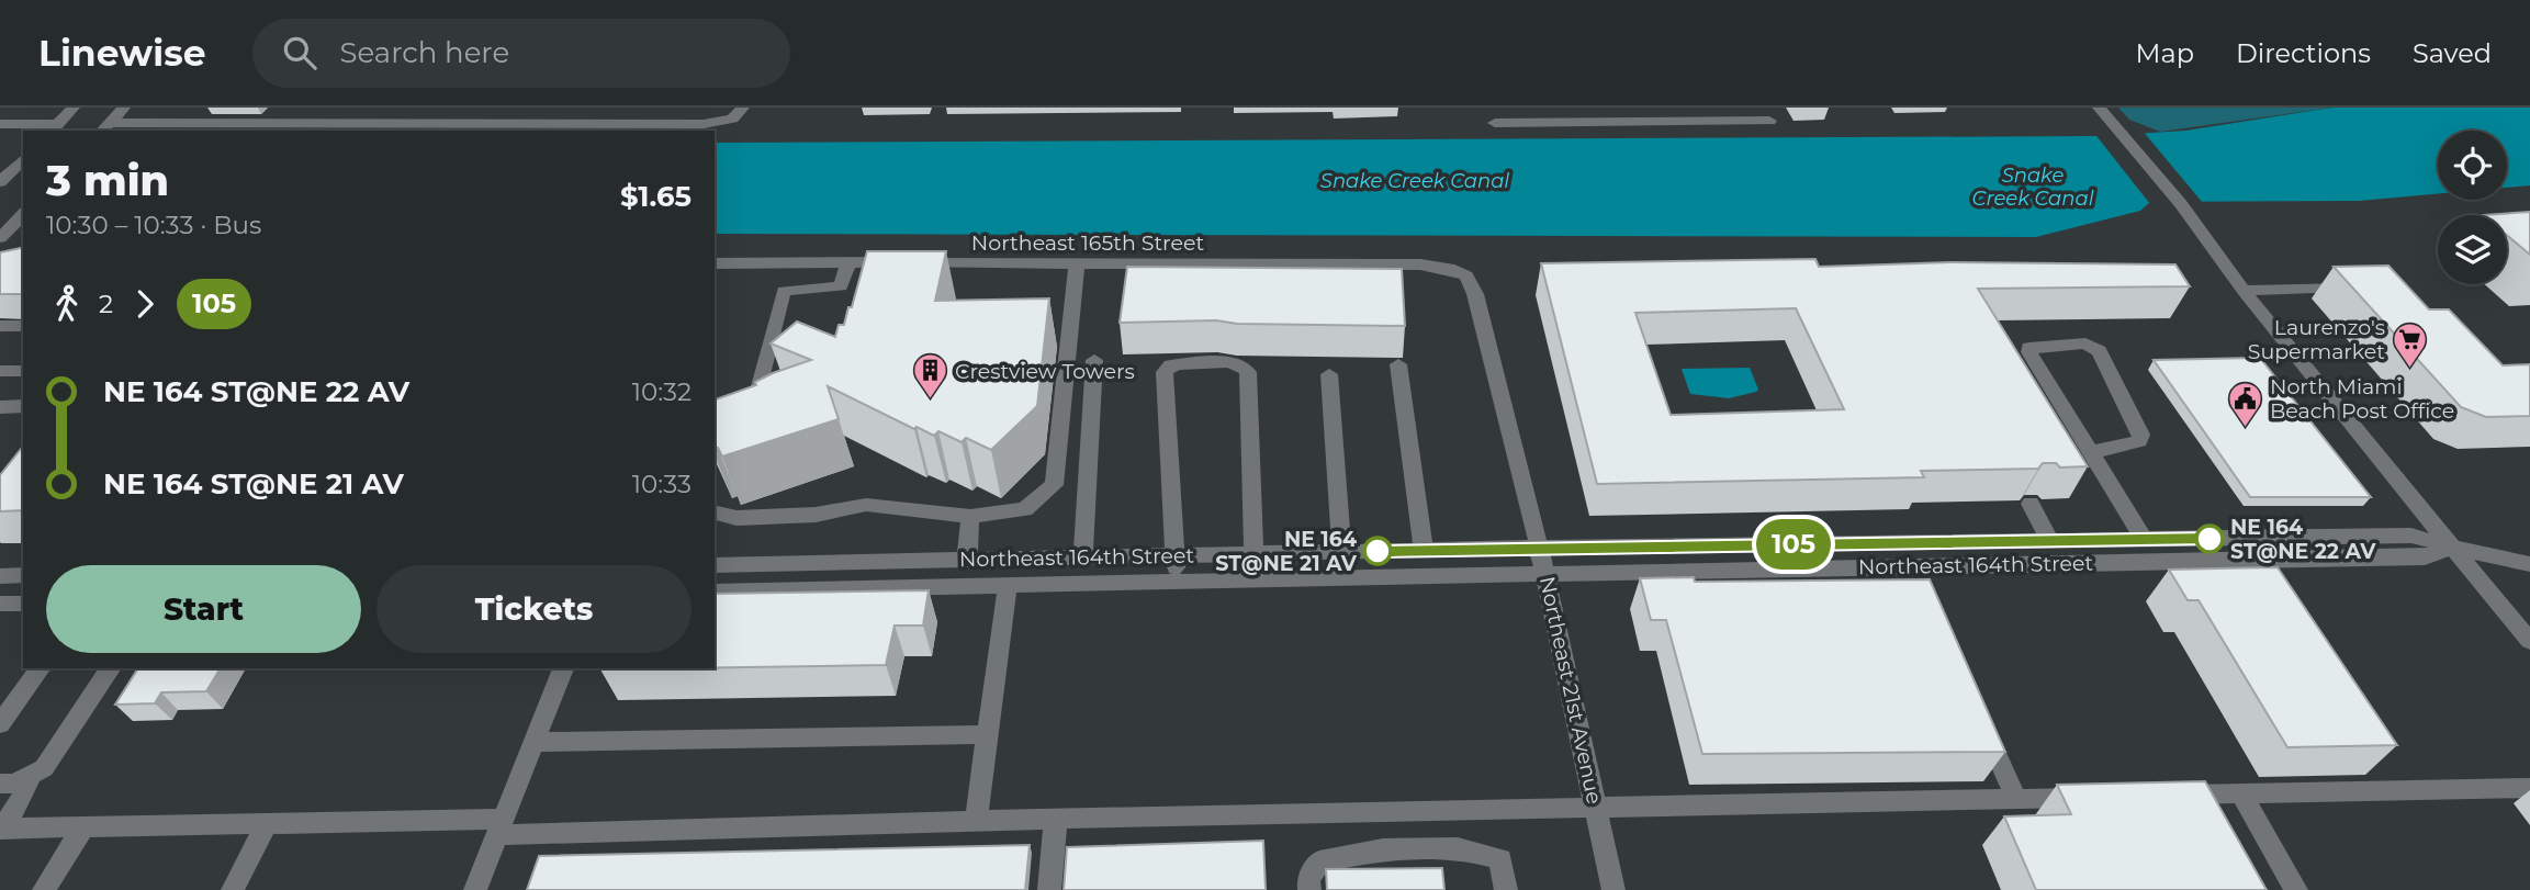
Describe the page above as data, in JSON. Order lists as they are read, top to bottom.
{
  "streets": {
    "street": ["Northeast 165th Street", "Northeast 164th Street", "Northeast 21st Avenue"]
  },
  "crossings": [
    ["Northeast 165th Street", "Northeast 21st Avenue"],
    ["Northeast 164th Street", "Northeast 21st Avenue"]
  ],
  "water": ["Snake Creek Canal"],
  "places": {
    "supermarket": ["Laurenzo's Supermarket"],
    "building": ["Crestview Towers"],
    "public building": ["North Miami Beach Post Office"],
    "other": ["NE 164 ST@NE 22 AV", "NE 164 ST@NE 21 AV"]
  },
  "lines": ["bus line 105"],
  "page": {
    "header": "Linewise",
    "search": "Search here",
    "nav": ["Map", "Directions", "Saved"],
    "on_map": "105",
    "heading": ["3 min", "10:30 – 10:33 · Bus", "$1.65"],
    "legs": ["2", "105"],
    "list": [
      {
        "name": "NE 164 ST@NE 22 AV",
        "value": "10:32"
      },
      {
        "name": "NE 164 ST@NE 21 AV",
        "value": "10:33"
      }
    ],
    "buttons": ["Start", "Tickets"]
  }
}
